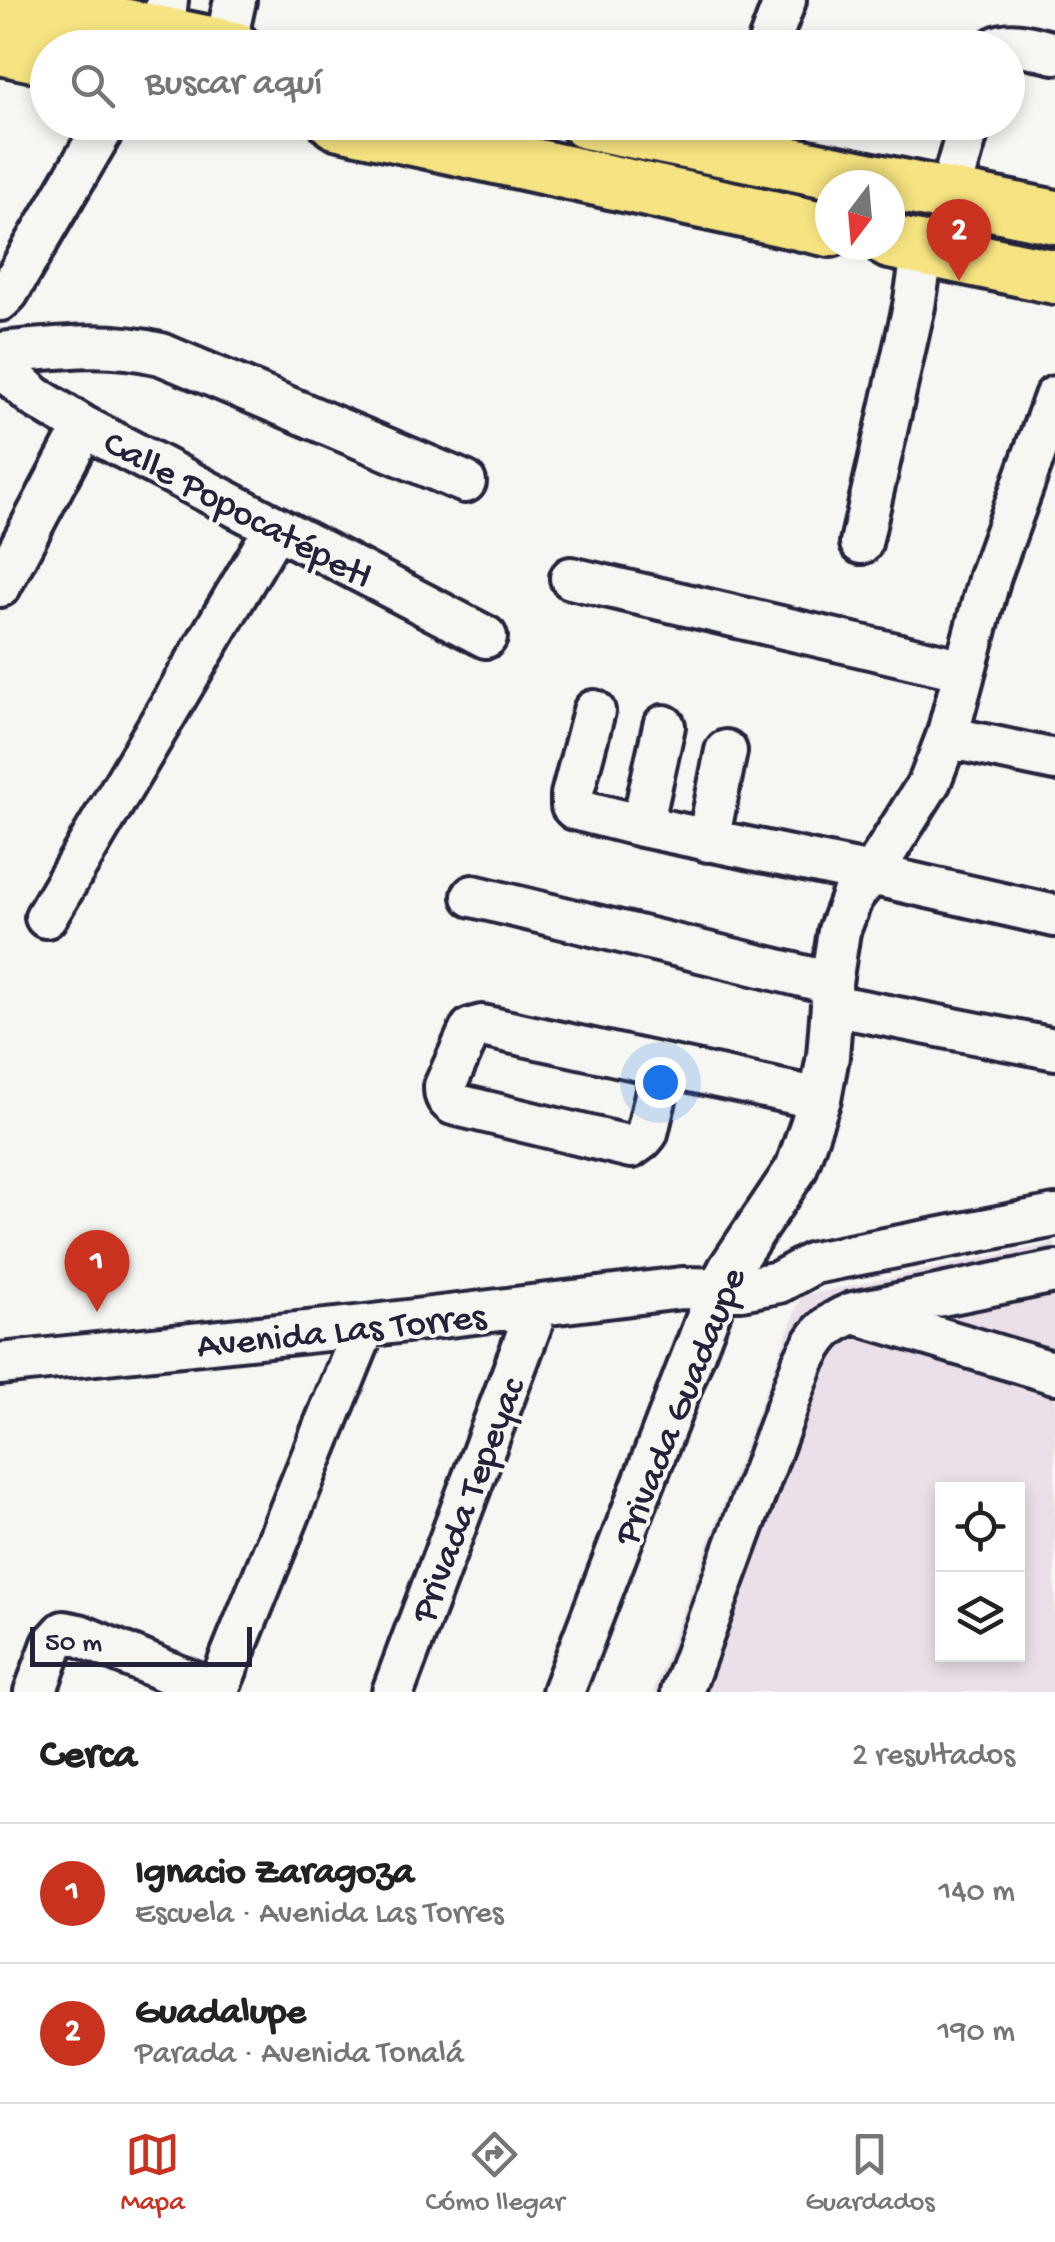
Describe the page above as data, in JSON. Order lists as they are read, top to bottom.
{
  "streets": {
    "street": [
      "Calle Popocatépetl",
      "Avenida Las Torres",
      "Privada Guadaupe",
      "Privada Tepeyac"
    ]
  },
  "crossings": [
    ["Avenida Las Torres", "Privada Guadaupe"],
    ["Avenida Las Torres", "Privada Tepeyac"]
  ],
  "scale_bar": "50 m",
  "north": "bottom",
  "page": {
    "search": "Buscar aquí",
    "pins": ["2", "1"],
    "scale": "50 m",
    "heading": ["Cerca", "2 resultados"],
    "list": [
      {
        "mark": "1",
        "name": "Ignacio Zaragoza",
        "note": "Escuela · Avenida Las Torres",
        "value": "140 m"
      },
      {
        "mark": "2",
        "name": "Guadalupe",
        "note": "Parada · Avenida Tonalá",
        "value": "190 m"
      }
    ],
    "nav": ["Mapa", "Cómo llegar", "Guardados"]
  }
}
